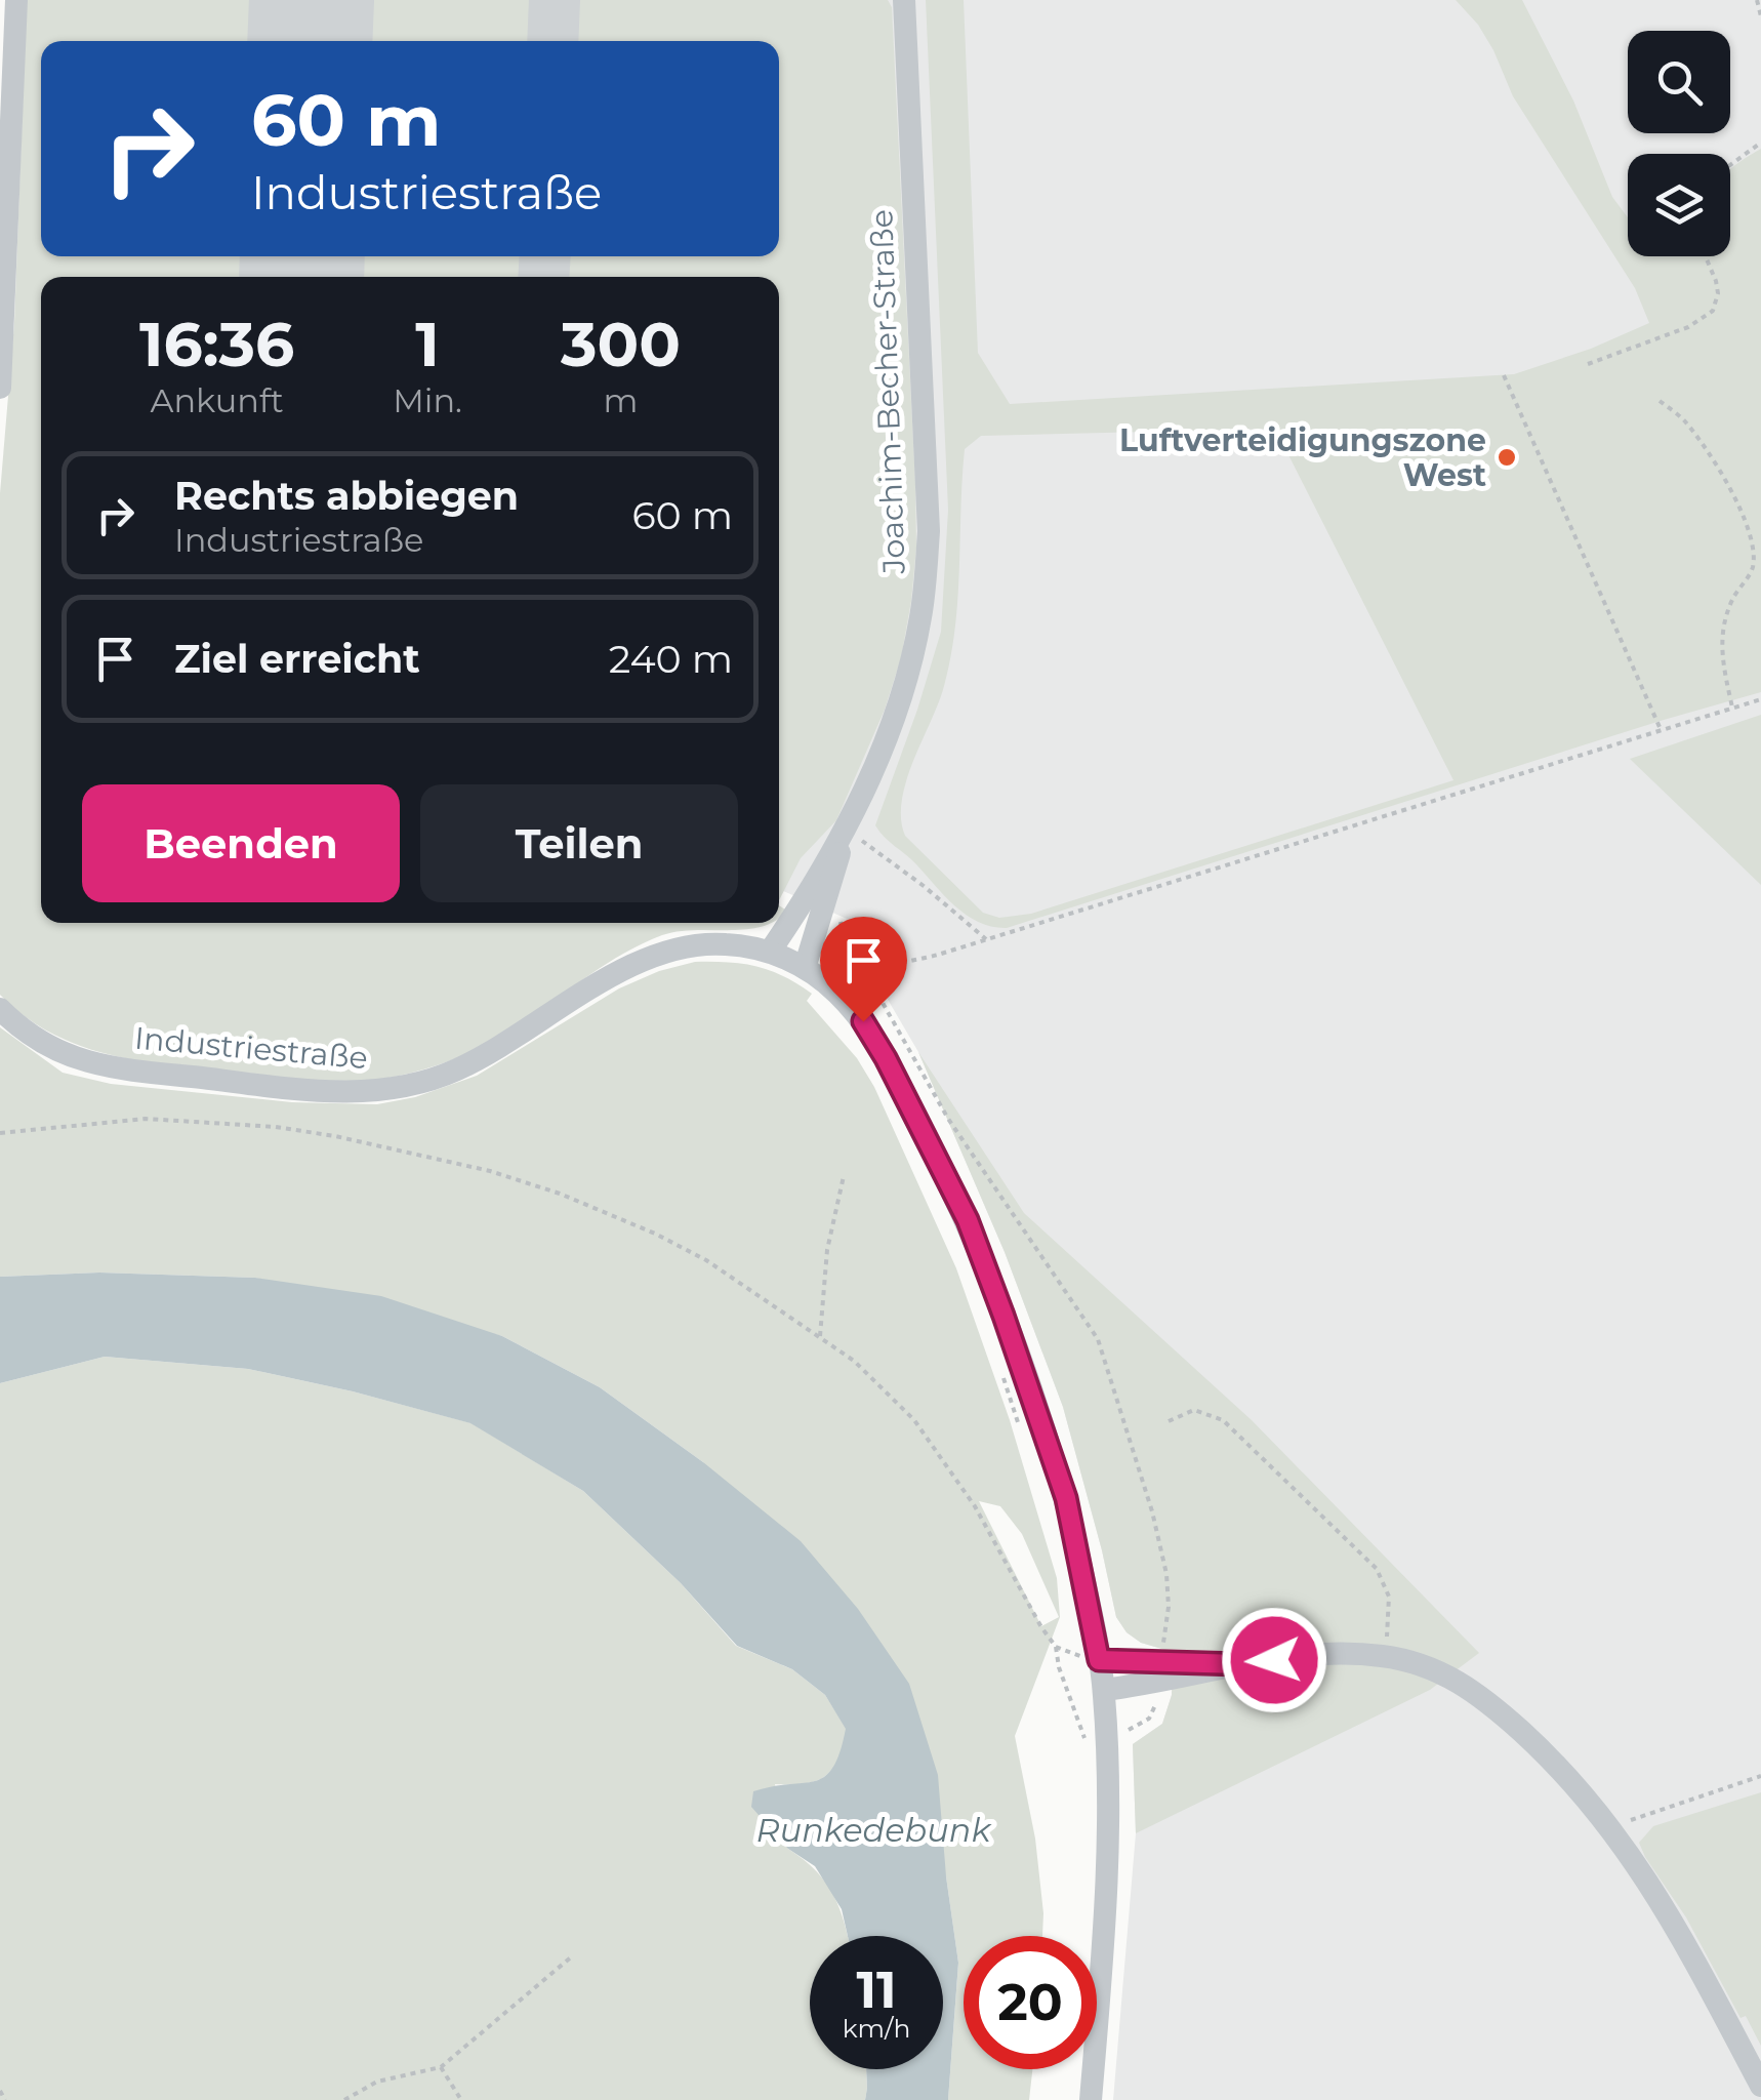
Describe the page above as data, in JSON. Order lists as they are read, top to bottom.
{
  "streets": {
    "street": ["Joachim-Becher-Straße", "Industriestraße"]
  },
  "crossings": [
    ["Joachim-Becher-Straße", "Industriestraße"]
  ],
  "water": ["Runkedebunk"],
  "places": ["Luftverteidigungszone West"],
  "page": {
    "turn": ["60 m", "Industriestraße"],
    "eta": [
      "16:36",
      "Ankunft",
      "1",
      "Min.",
      "300",
      "m"
    ],
    "list": [
      {
        "name": "Rechts abbiegen",
        "note": "Industriestraße",
        "value": "60 m"
      },
      {
        "name": "Ziel erreicht",
        "value": "240 m"
      }
    ],
    "buttons": ["Beenden", "Teilen"],
    "speed": "11 km/h",
    "limit": "20"
  }
}
